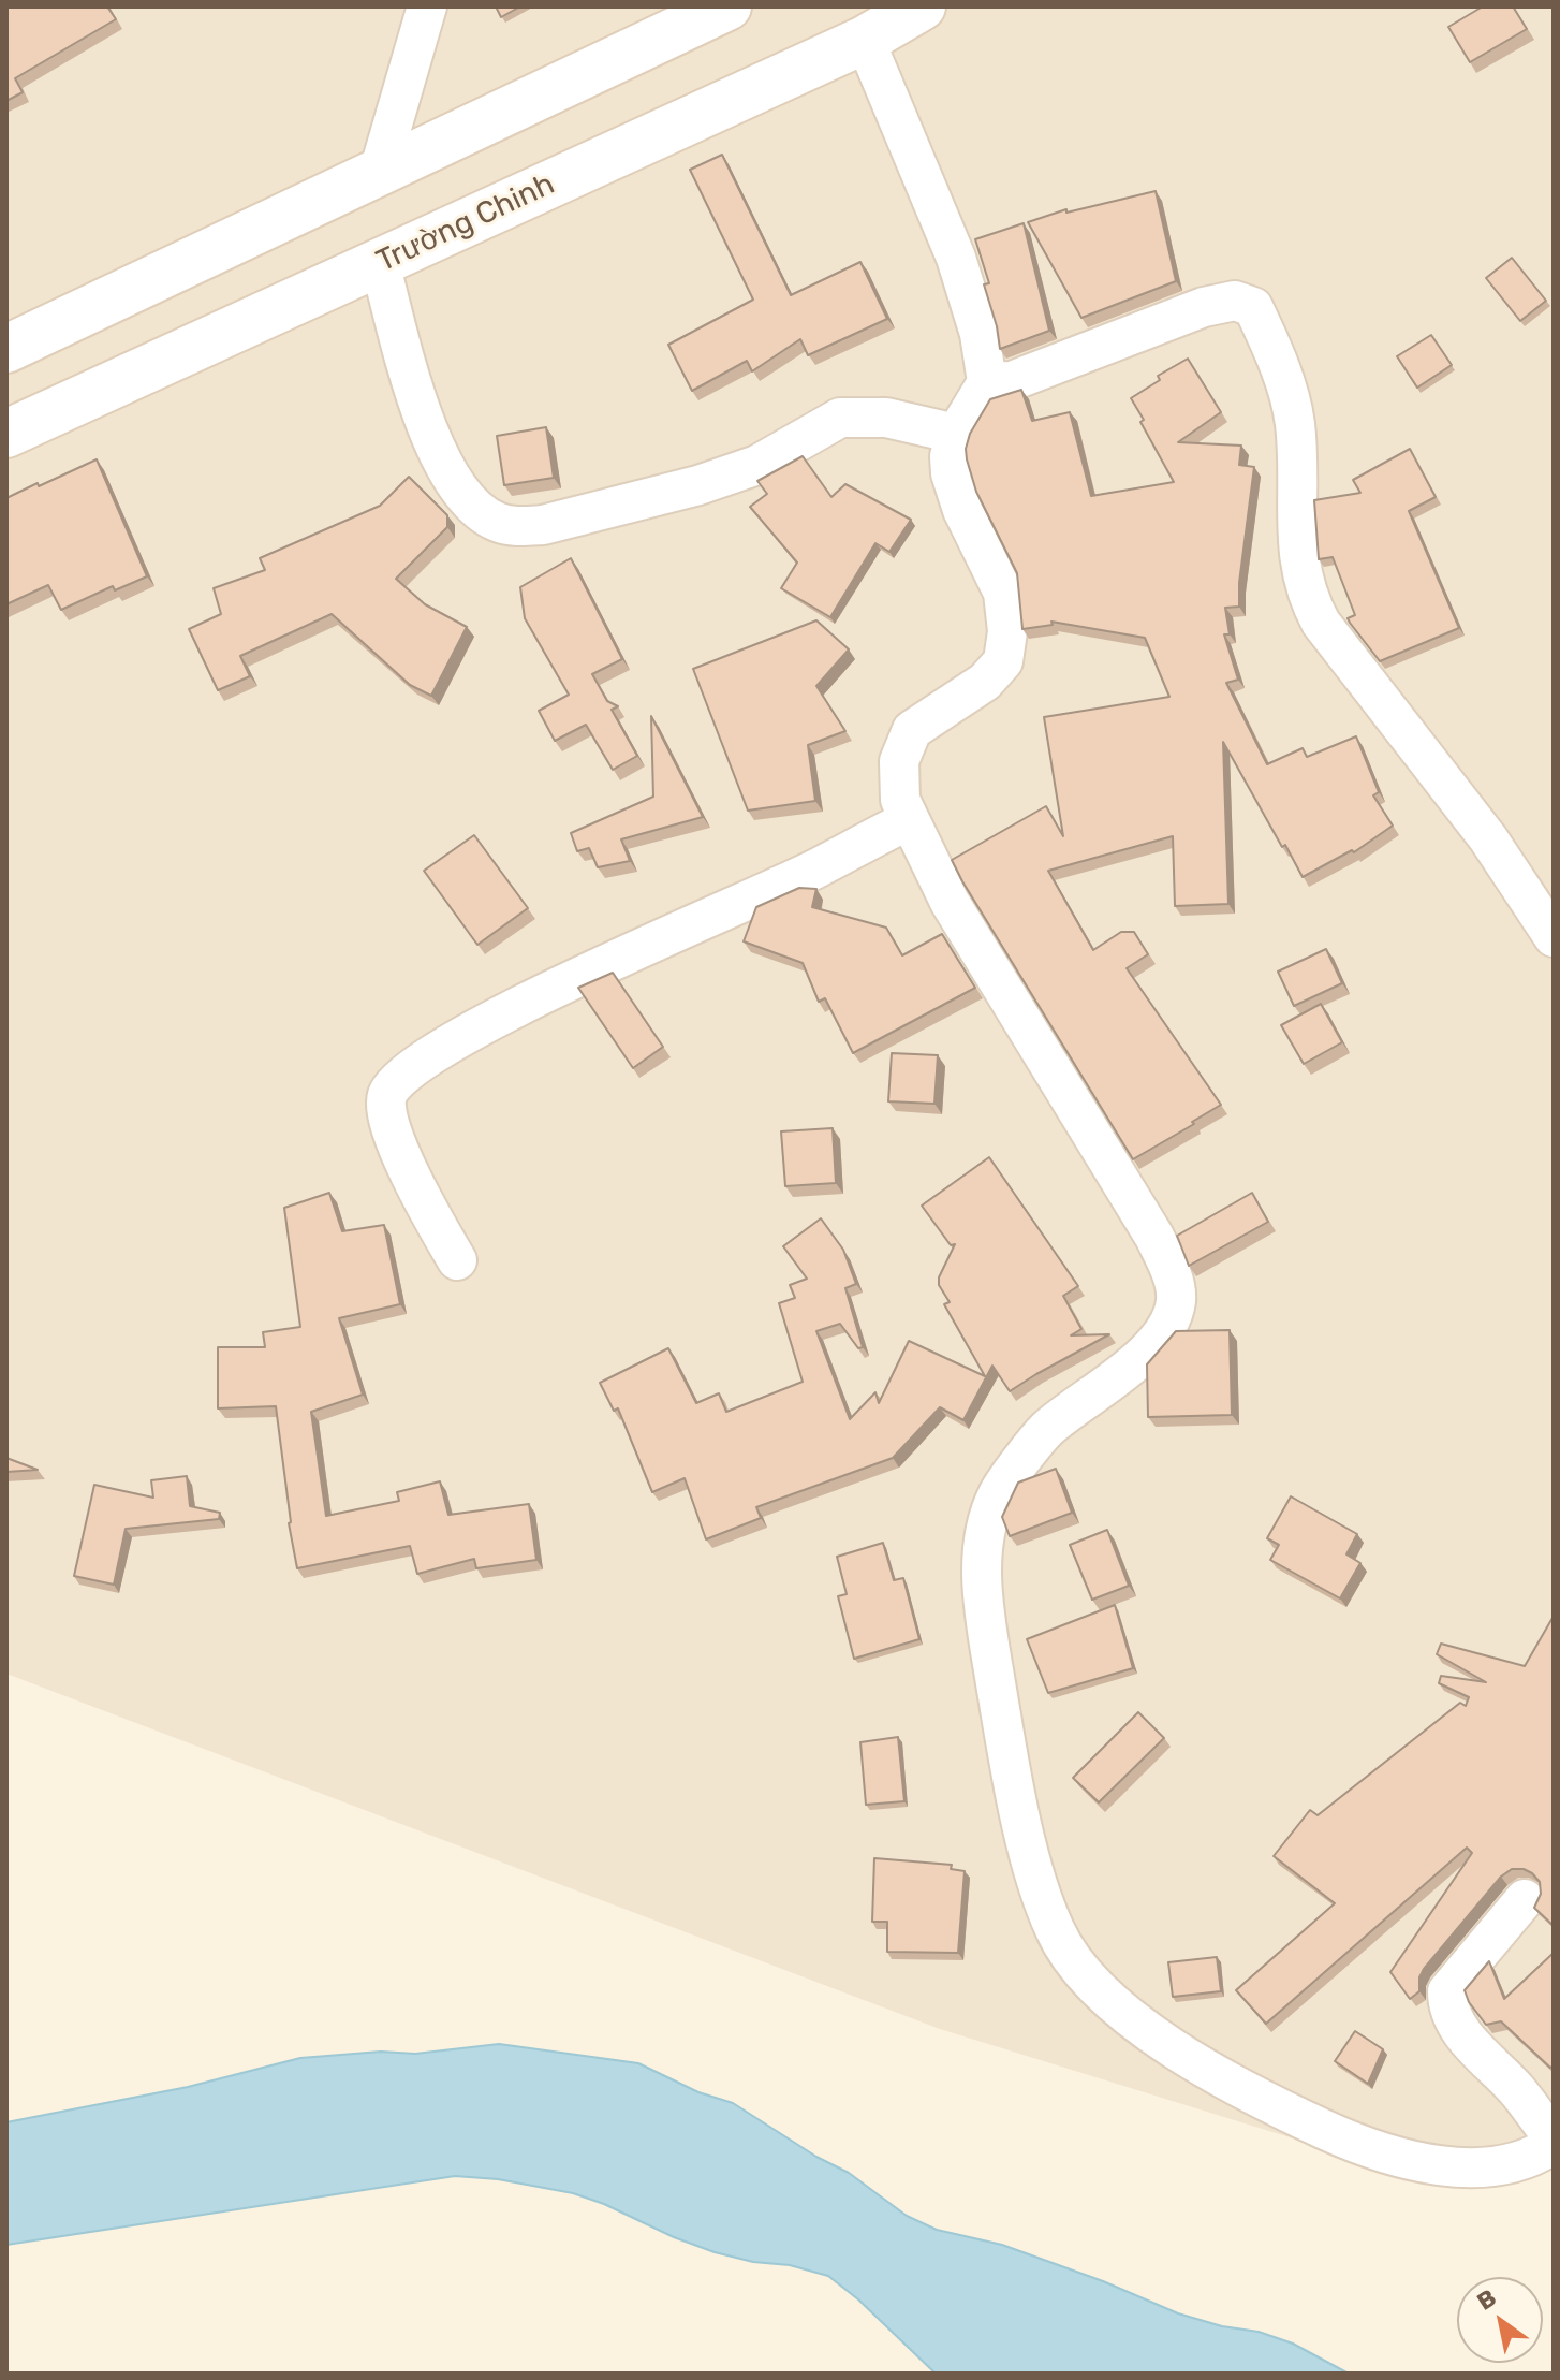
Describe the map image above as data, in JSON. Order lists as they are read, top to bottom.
{
  "streets": {
    "street": ["Trường Chinh"]
  },
  "north": "top left"
}
